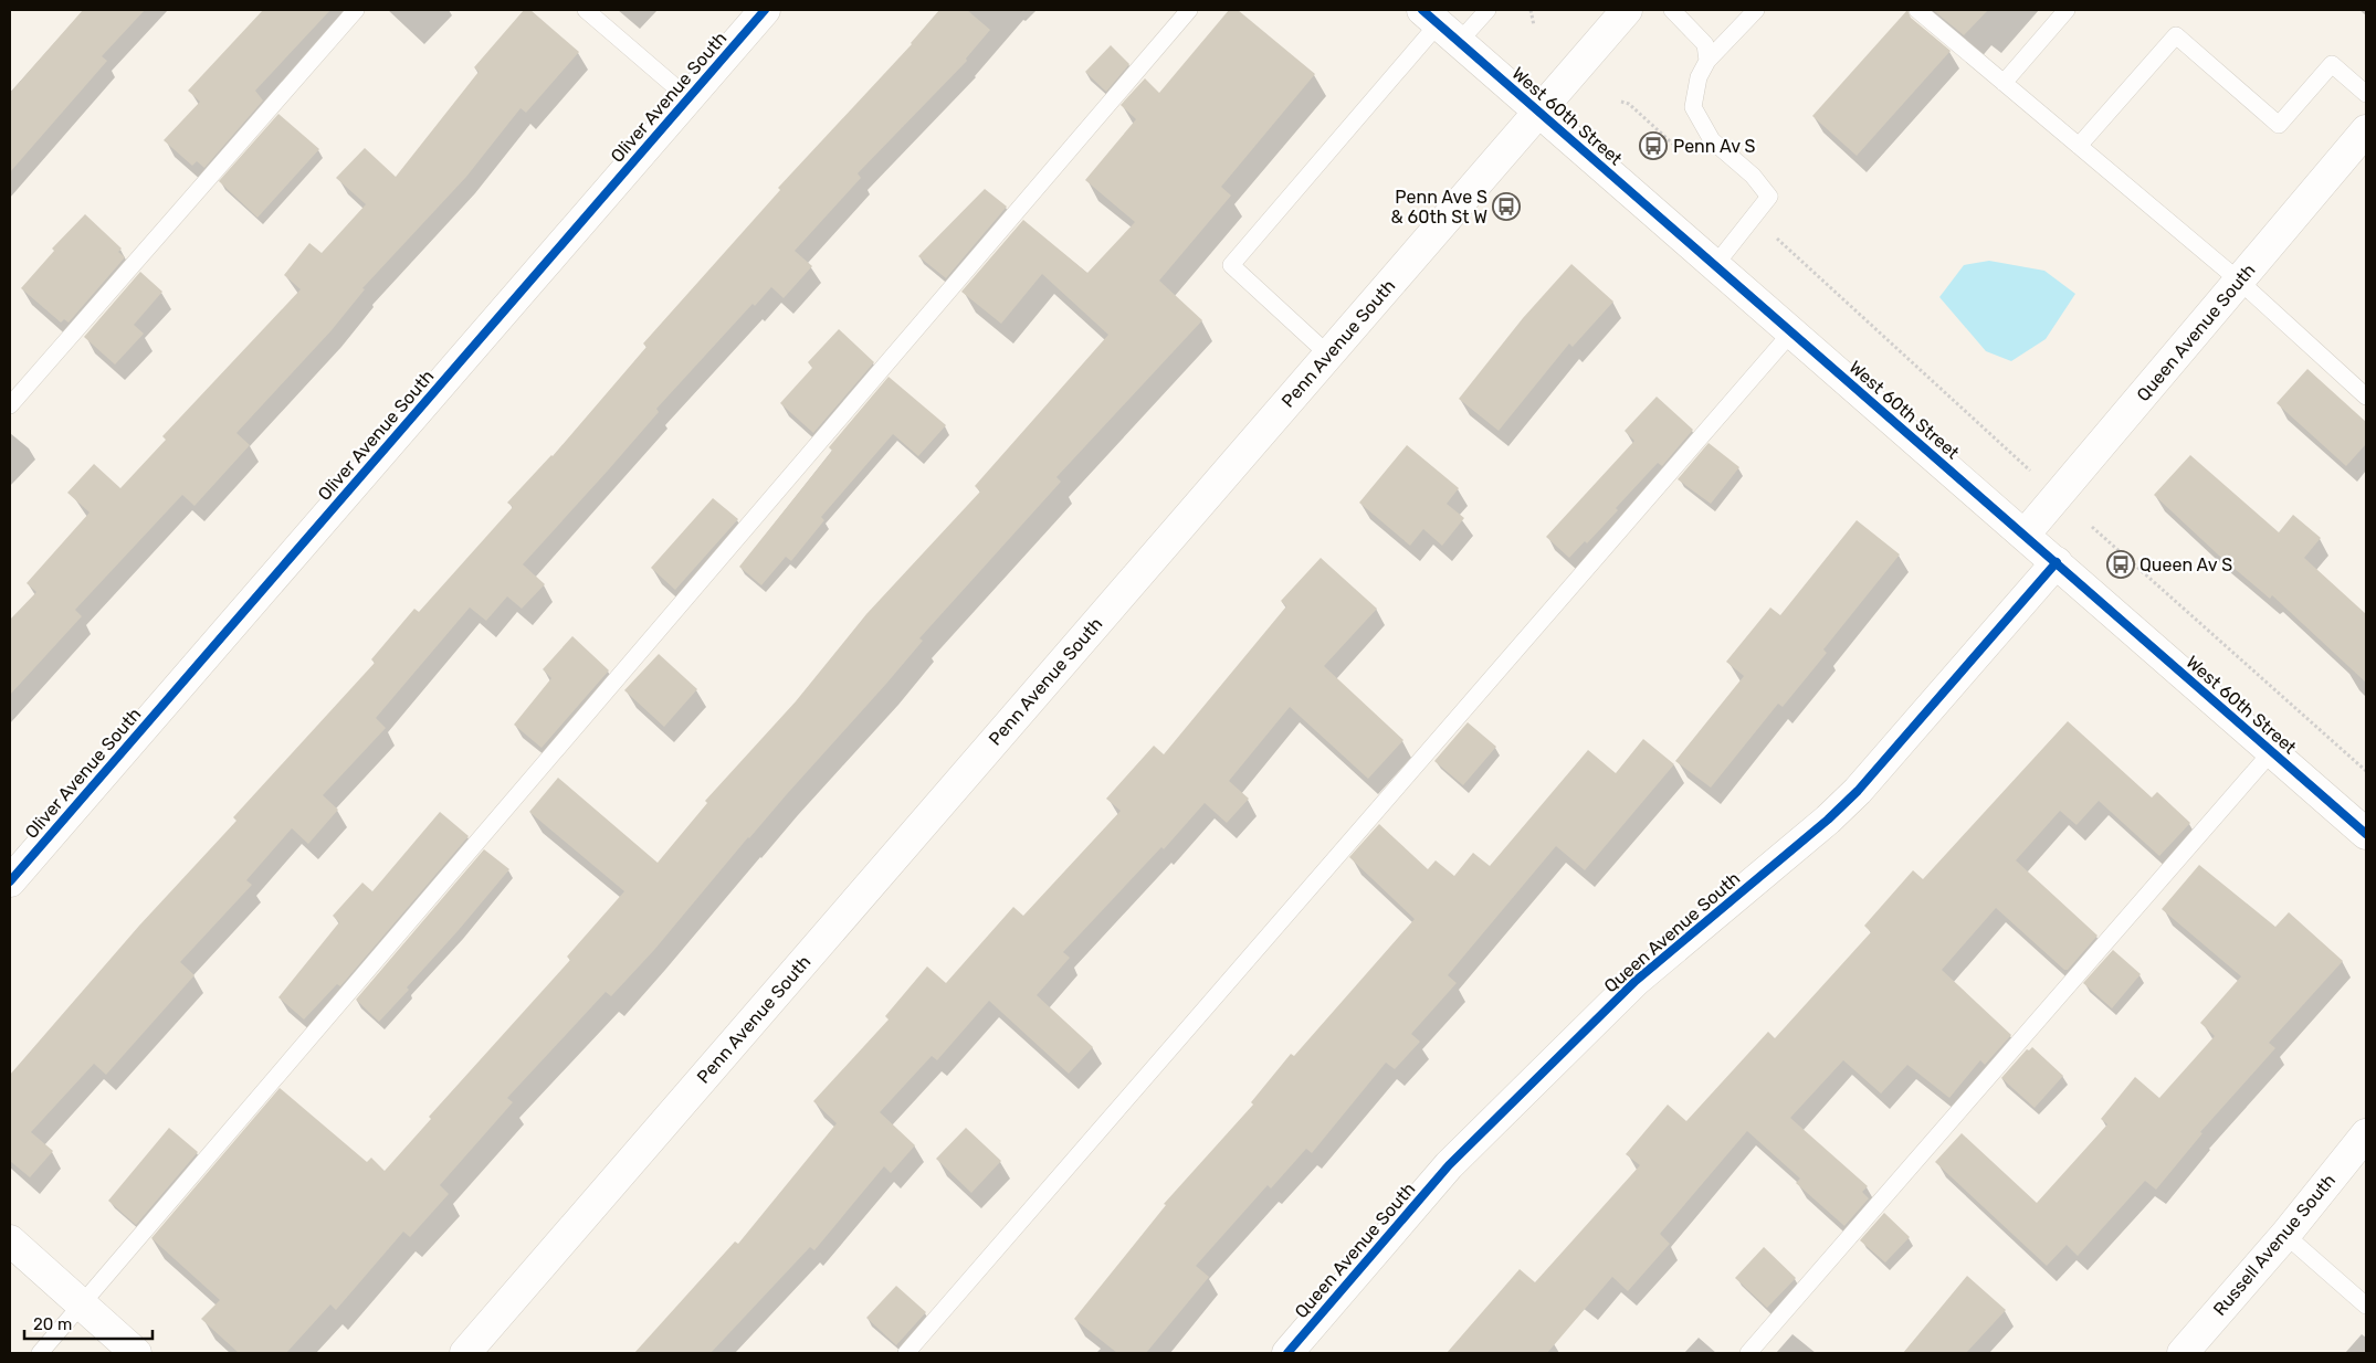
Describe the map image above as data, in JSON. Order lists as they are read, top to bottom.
{
  "streets": {
    "street": [
      "Oliver Avenue South",
      "West 60th Street",
      "Queen Avenue South",
      "Penn Avenue South",
      "Russell Avenue South"
    ]
  },
  "crossings": [
    ["West 60th Street", "Queen Avenue South"],
    ["West 60th Street", "Penn Avenue South"]
  ],
  "places": {
    "bus stop": ["Penn Av S", "Penn Ave S & 60th St W", "Queen Av S"]
  },
  "scale_bar": "20 m"
}
